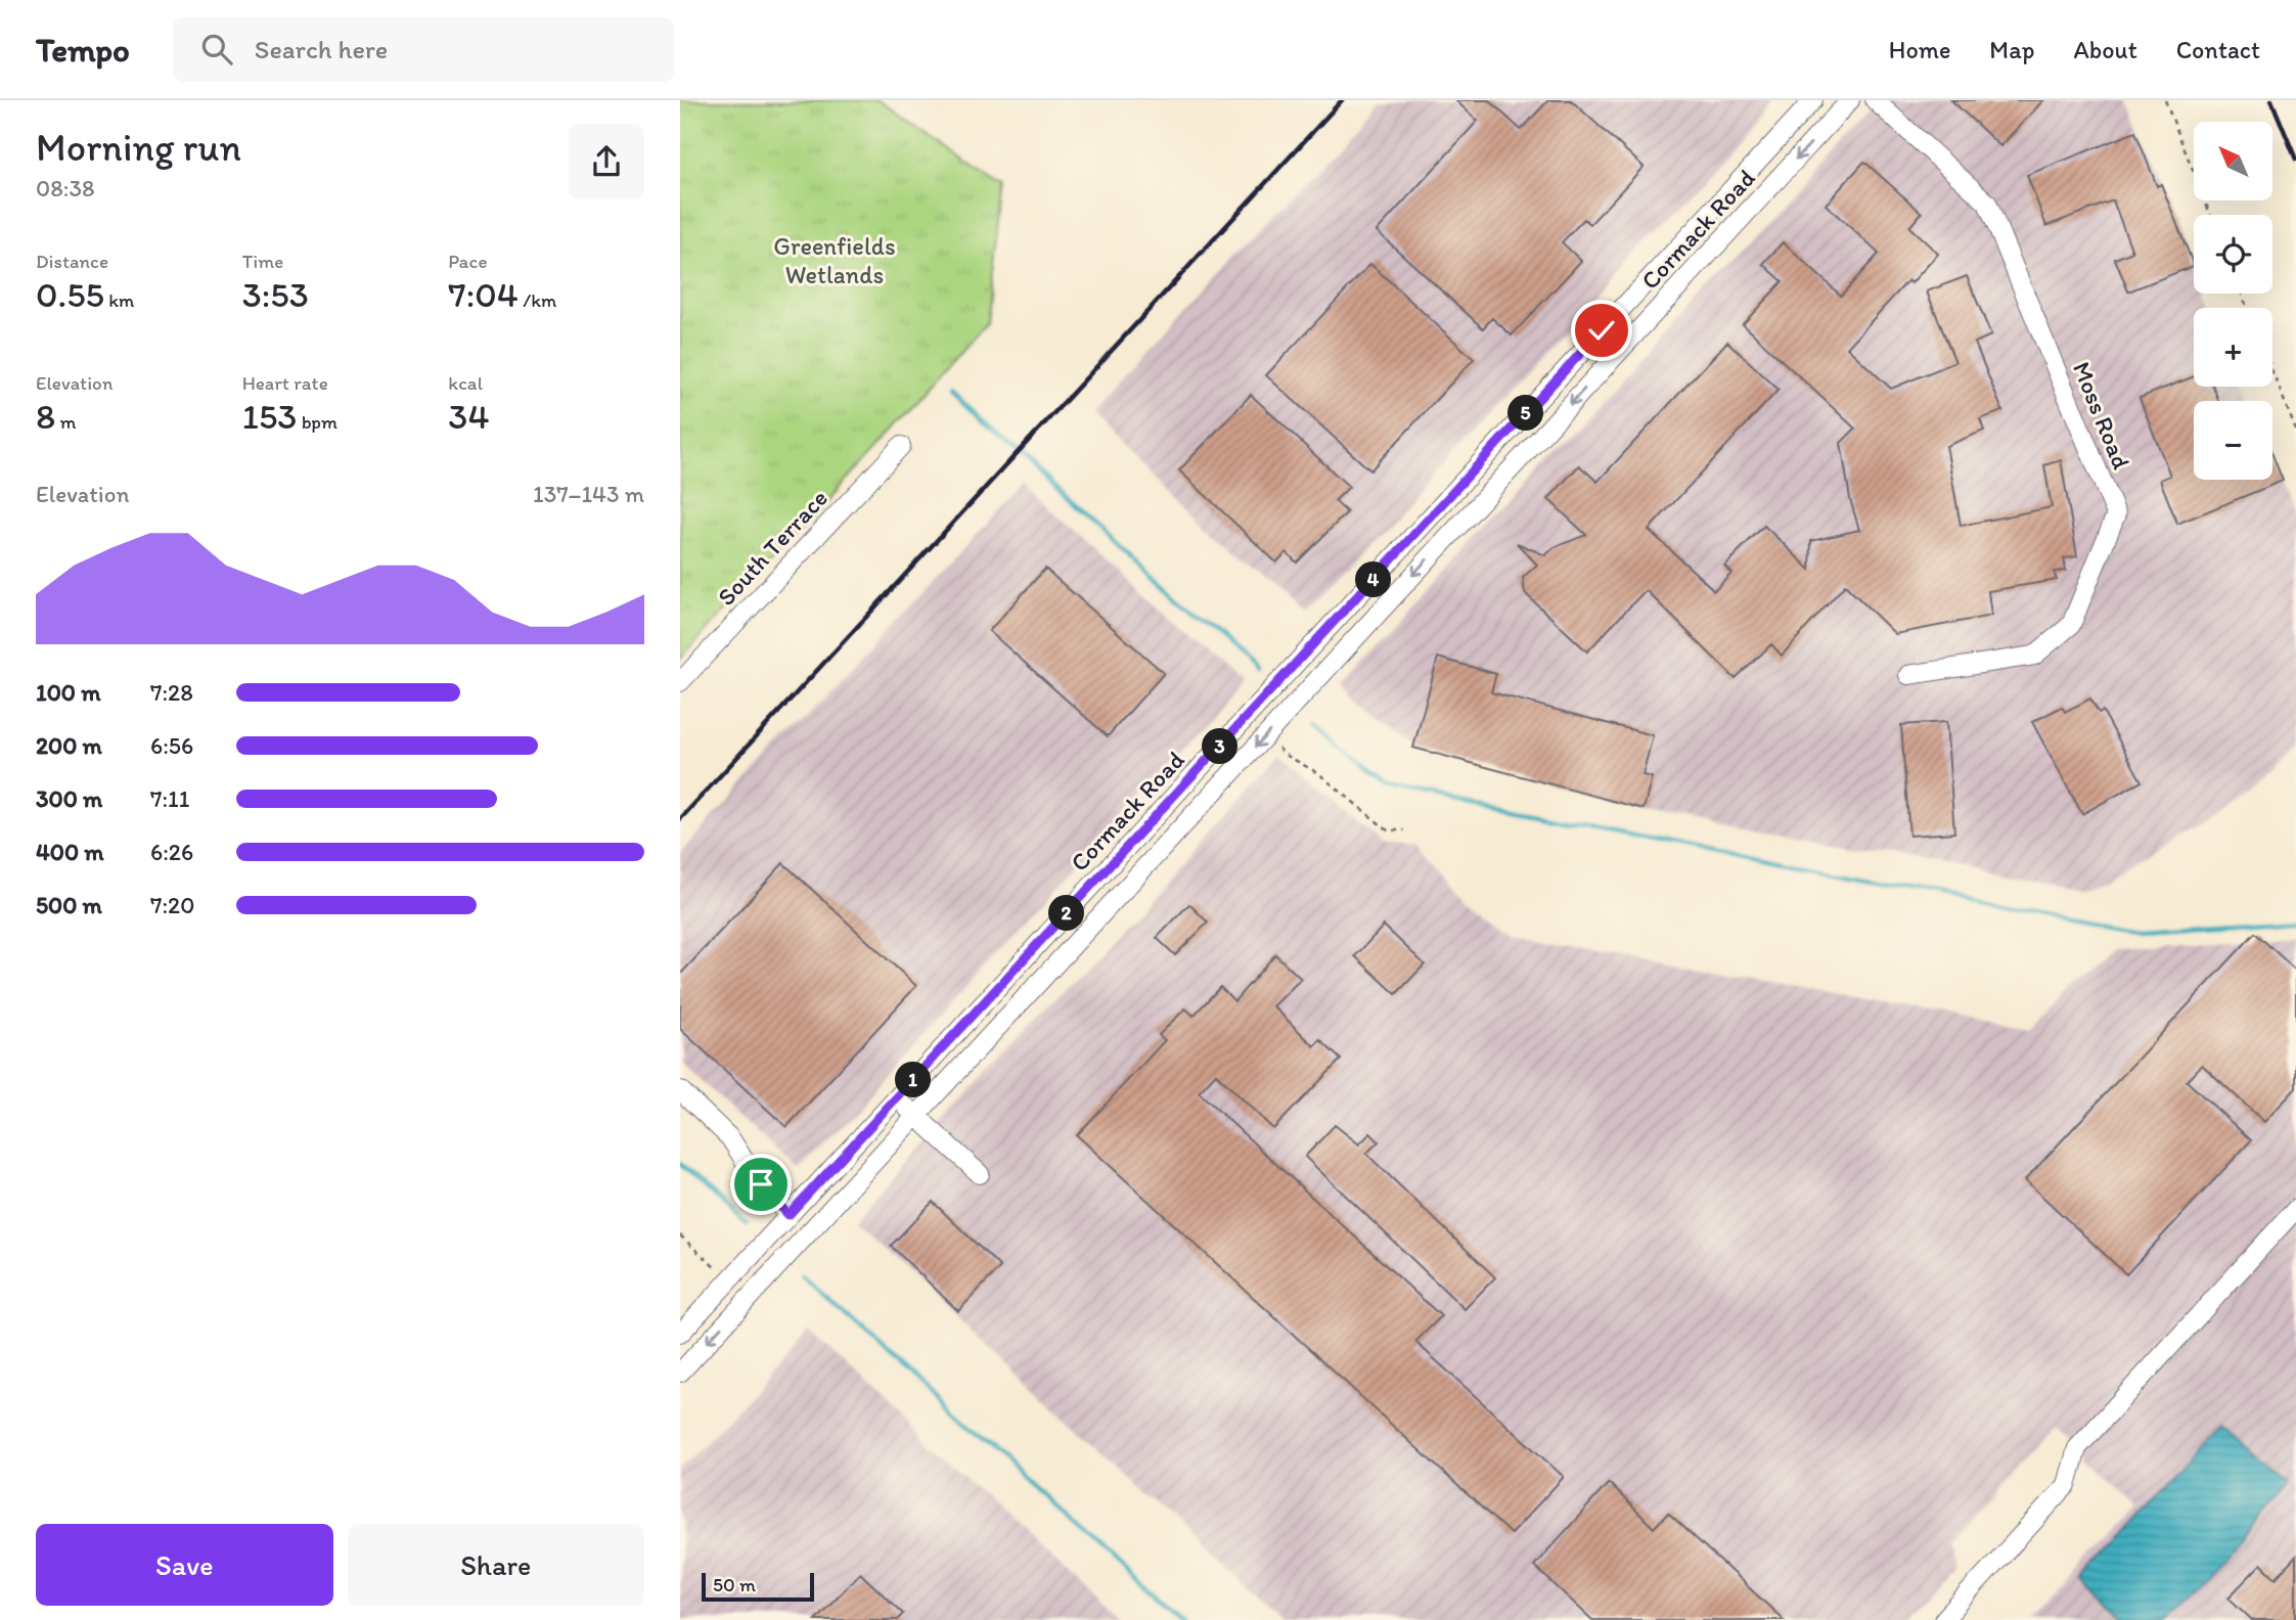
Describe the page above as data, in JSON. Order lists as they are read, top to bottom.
{
  "streets": {
    "street": ["Cormack Road", "Moss Road", "South Terrace"]
  },
  "parks": ["Greenfields Wetlands"],
  "scale_bar": "50 m",
  "north": "top left",
  "page": {
    "header": "Tempo",
    "search": "Search here",
    "nav": [
      "Home",
      "Map",
      "About",
      "Contact"
    ],
    "heading": ["Morning run", "08:38"],
    "map_buttons": ["+", "−"],
    "stats": [
      ["Distance", "0.55 km"],
      ["Time", "3:53"],
      ["Pace", "7:04 /km"],
      ["Elevation", "8 m"],
      ["Heart rate", "153 bpm"],
      ["kcal", "34"]
    ],
    "pins": [
      "5",
      "4",
      "3",
      "2",
      "1"
    ],
    "chart": ["Elevation", "137–143 m"],
    "list": [
      {
        "name": "100 m",
        "note": "7:28"
      },
      {
        "name": "200 m",
        "note": "6:56"
      },
      {
        "name": "300 m",
        "note": "7:11"
      },
      {
        "name": "400 m",
        "note": "6:26"
      },
      {
        "name": "500 m",
        "note": "7:20"
      }
    ],
    "buttons": ["Save", "Share"],
    "scale": "50 m"
  }
}
